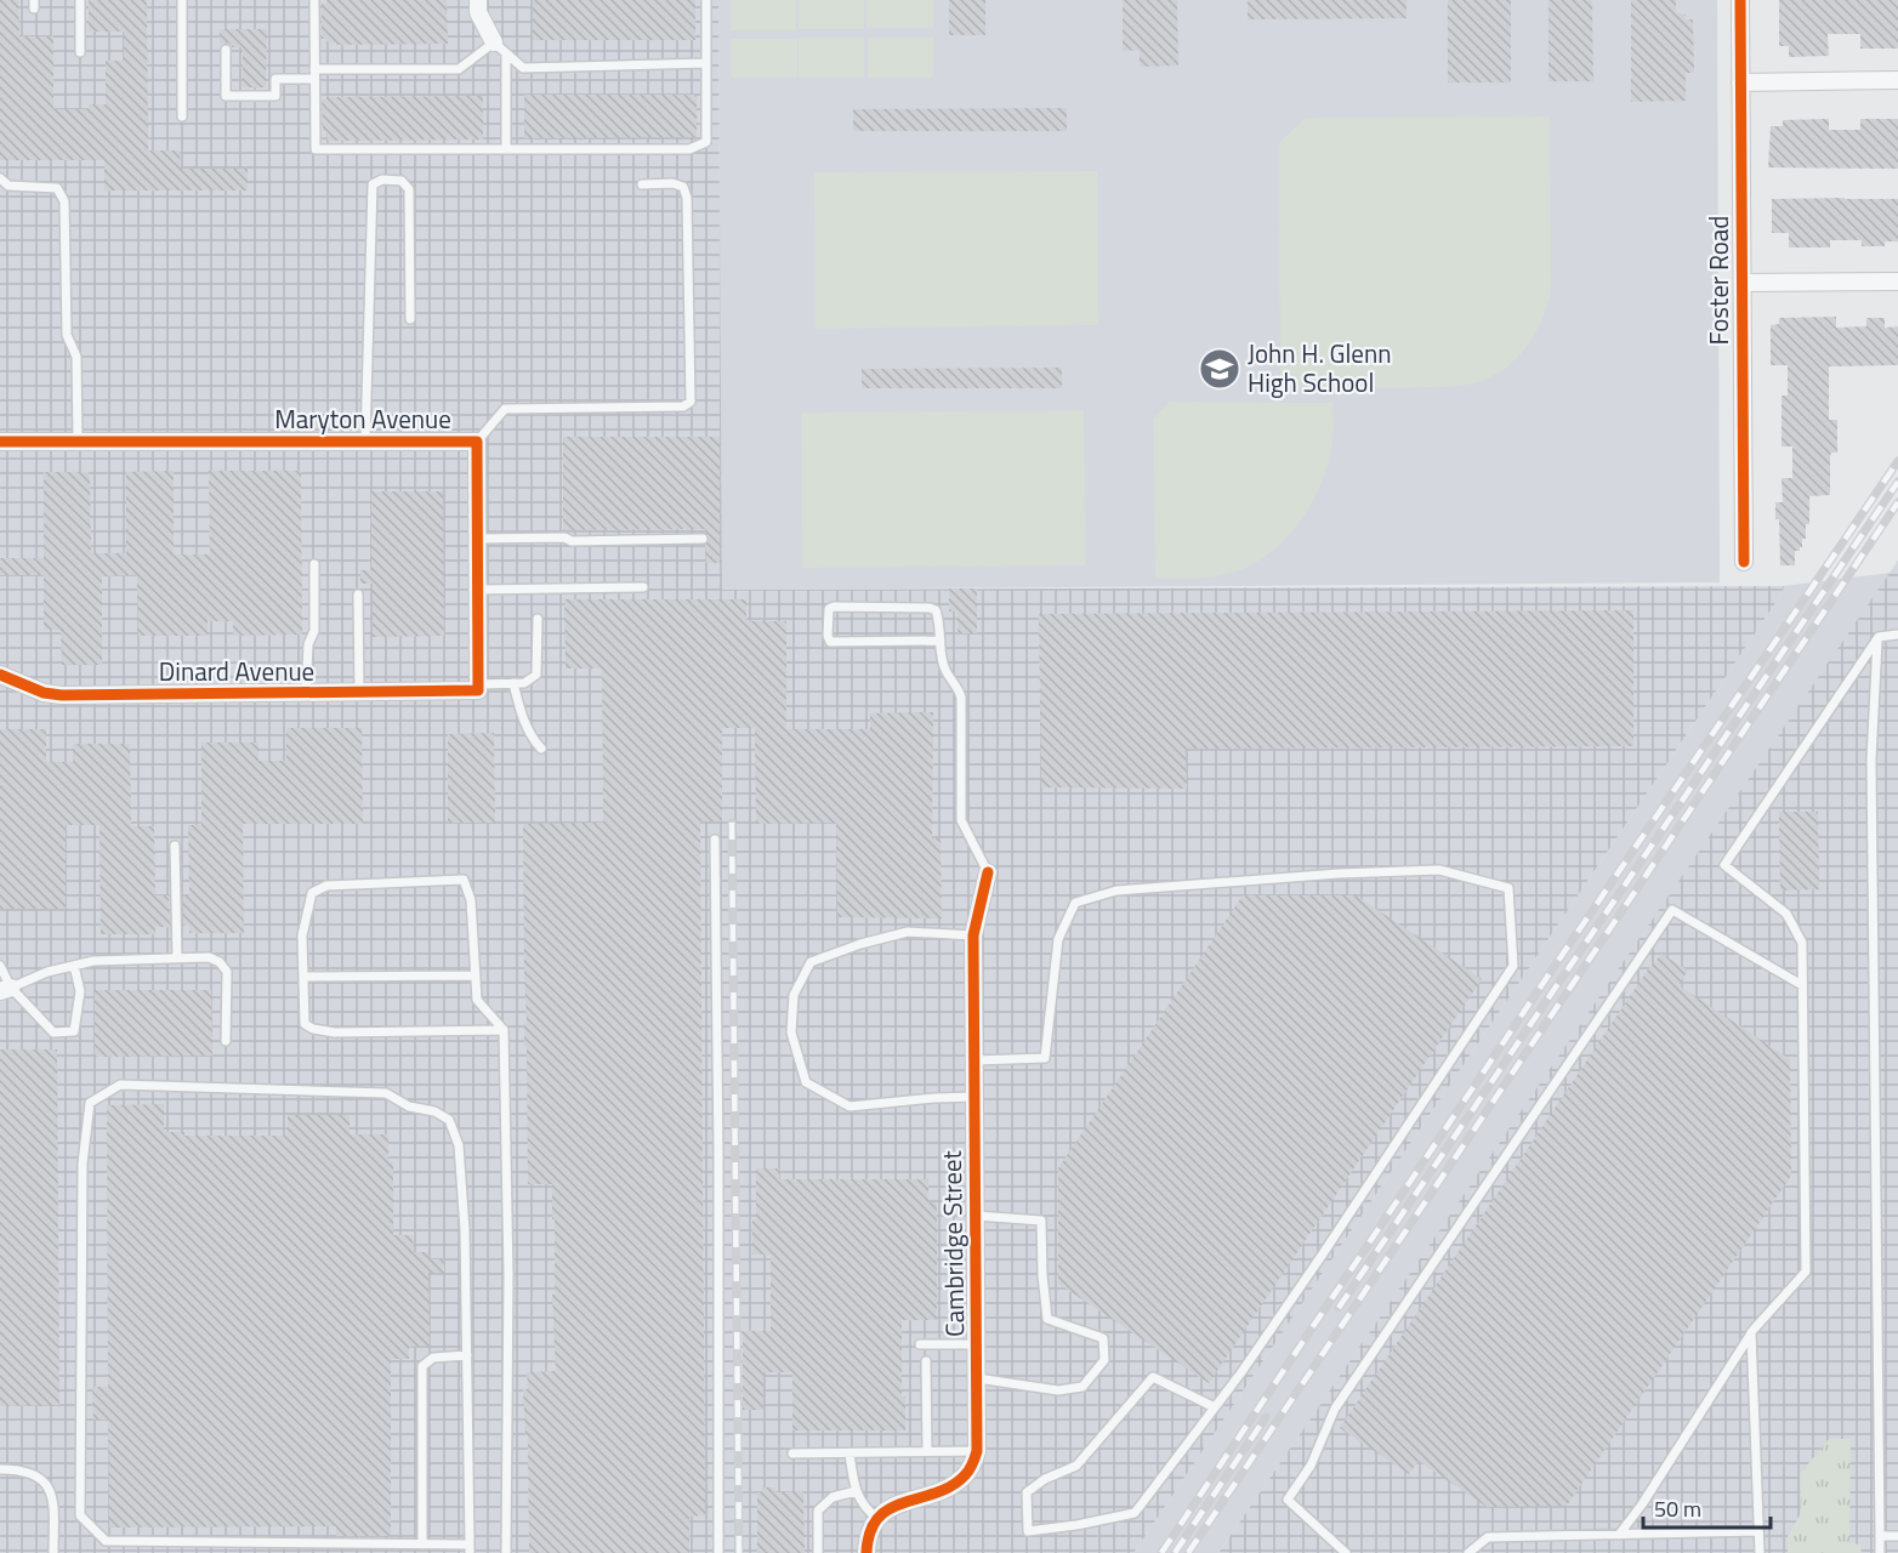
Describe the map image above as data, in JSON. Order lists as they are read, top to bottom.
{
  "streets": {
    "street": [
      "Foster Road",
      "Maryton Avenue",
      "Dinard Avenue",
      "Cambridge Street"
    ]
  },
  "crossings": [
    ["Maryton Avenue", "Dinard Avenue"]
  ],
  "places": {
    "school or university": ["John H. Glenn High School"]
  },
  "scale_bar": "50 m"
}
